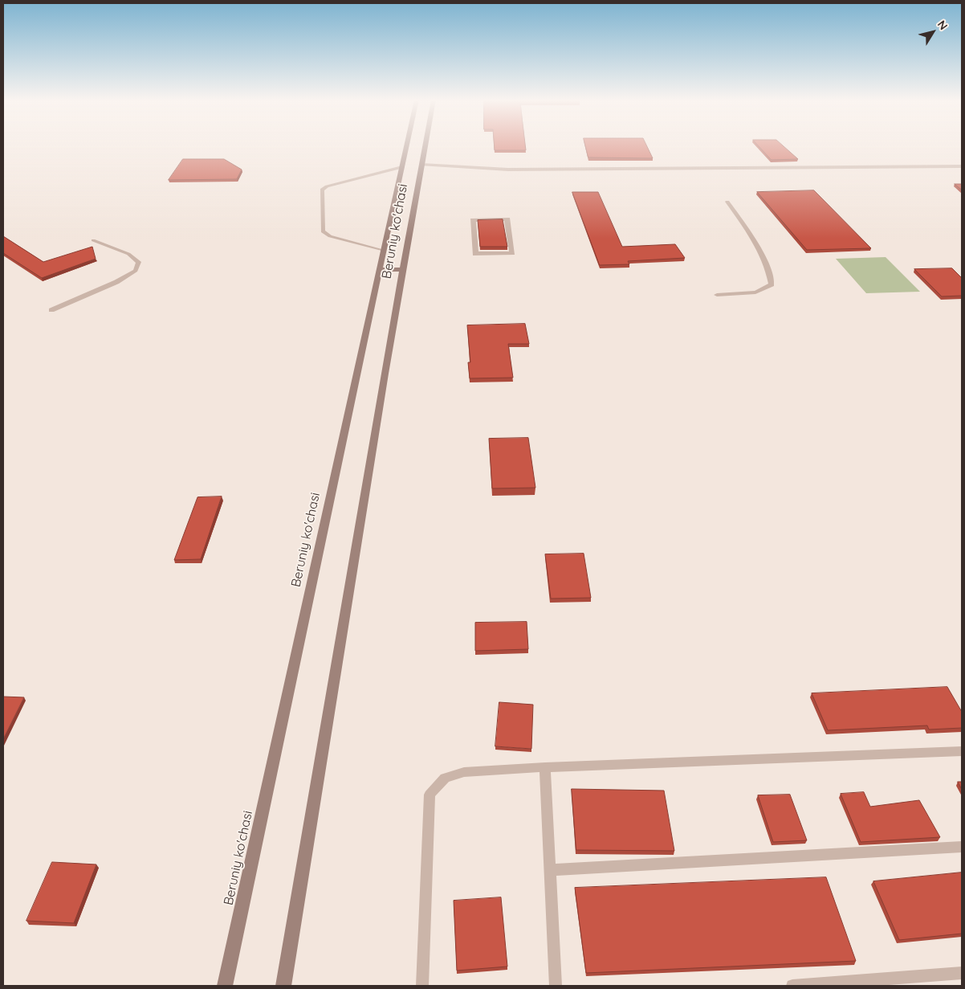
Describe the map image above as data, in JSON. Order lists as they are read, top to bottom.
{
  "streets": {
    "main road": ["Beruniy ko'chasi"]
  },
  "north": "top right"
}
